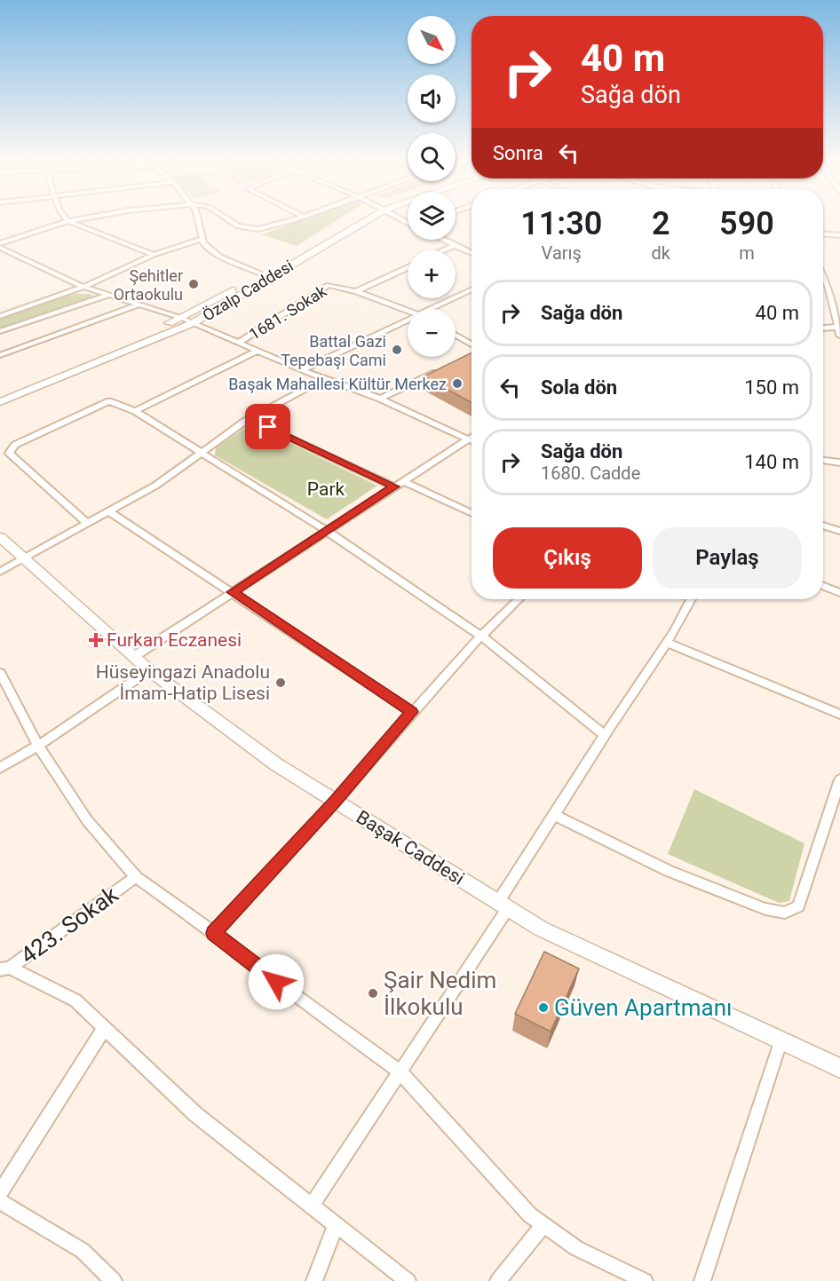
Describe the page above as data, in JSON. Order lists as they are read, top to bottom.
{
  "streets": {
    "main road": ["Özalp Caddesi", "Başak Caddesi"],
    "street": ["1681. Sokak", "423. Sokak"]
  },
  "parks": ["Park"],
  "places": {
    "other": [
      "Şehitler Ortaokulu",
      "Battal Gazi Tepebaşı Cami",
      "Başak Mahallesi Kültür Merkez",
      "Hüseyingazi Anadolu İmam-Hatip Lisesi",
      "Şair Nedim İlkokulu",
      "Güven Apartmanı"
    ],
    "health": ["Furkan Eczanesi"]
  },
  "north": "bottom right",
  "page": {
    "map_buttons": ["+", "−"],
    "turn": ["40 m", "Sağa dön"],
    "then": "Sonra",
    "eta": [
      "11:30",
      "Varış",
      "2",
      "dk",
      "590",
      "m"
    ],
    "list": [
      {
        "name": "Sağa dön",
        "value": "40 m"
      },
      {
        "name": "Sola dön",
        "value": "150 m"
      },
      {
        "name": "Sağa dön",
        "note": "1680. Cadde",
        "value": "140 m"
      }
    ],
    "buttons": ["Çıkış", "Paylaş"]
  }
}
